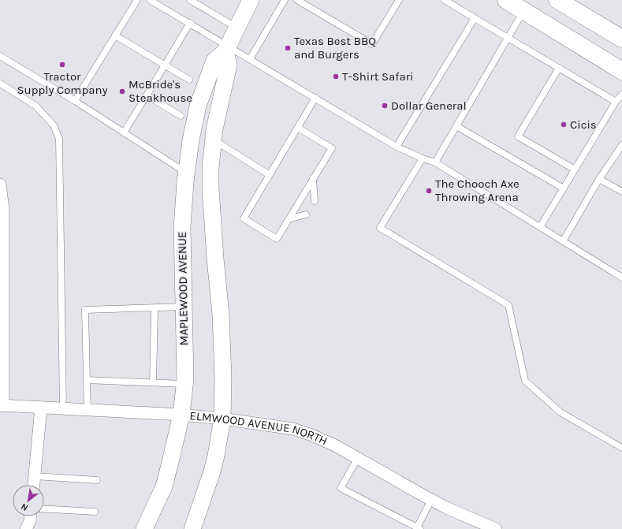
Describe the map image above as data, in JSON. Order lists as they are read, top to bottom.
{
  "streets": {
    "street": ["MAPLEWOOD AVENUE", "ELMWOOD AVENUE NORTH"]
  },
  "crossings": [
    ["MAPLEWOOD AVENUE", "ELMWOOD AVENUE NORTH"]
  ],
  "places": [
    "Texas Best BBQ and Burgers",
    "Tractor Supply Company",
    "T-Shirt Safari",
    "McBride's Steakhouse",
    "Dollar General",
    "Cicis",
    "The Chooch Axe Throwing Arena"
  ],
  "north": "bottom left"
}
